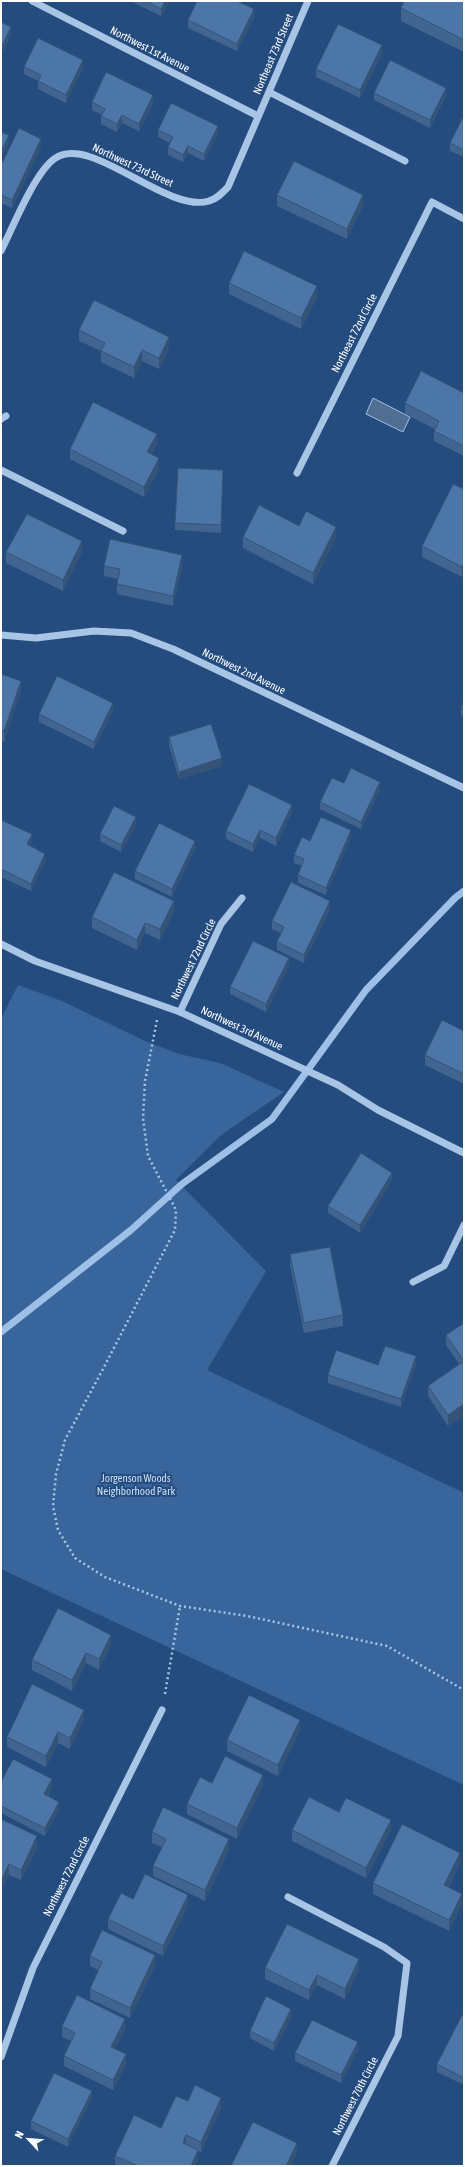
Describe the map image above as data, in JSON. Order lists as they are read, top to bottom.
{
  "streets": {
    "street": [
      "Northwest 1st Avenue",
      "Northeast 73rd Street",
      "Northwest 73rd Street",
      "Northeast 72nd Circle",
      "Northwest 2nd Avenue",
      "Northwest 72nd Circle",
      "Northwest 3rd Avenue",
      "Northwest 70th Circle"
    ]
  },
  "crossings": [
    ["Northwest 1st Avenue", "Northeast 73rd Street"],
    ["Northwest 1st Avenue", "Northwest 73rd Street"],
    ["Northeast 73rd Street", "Northwest 73rd Street"],
    ["Northwest 72nd Circle", "Northwest 3rd Avenue"]
  ],
  "parks": ["Jorgenson Woods Neighborhood Park"],
  "north": "top left"
}
